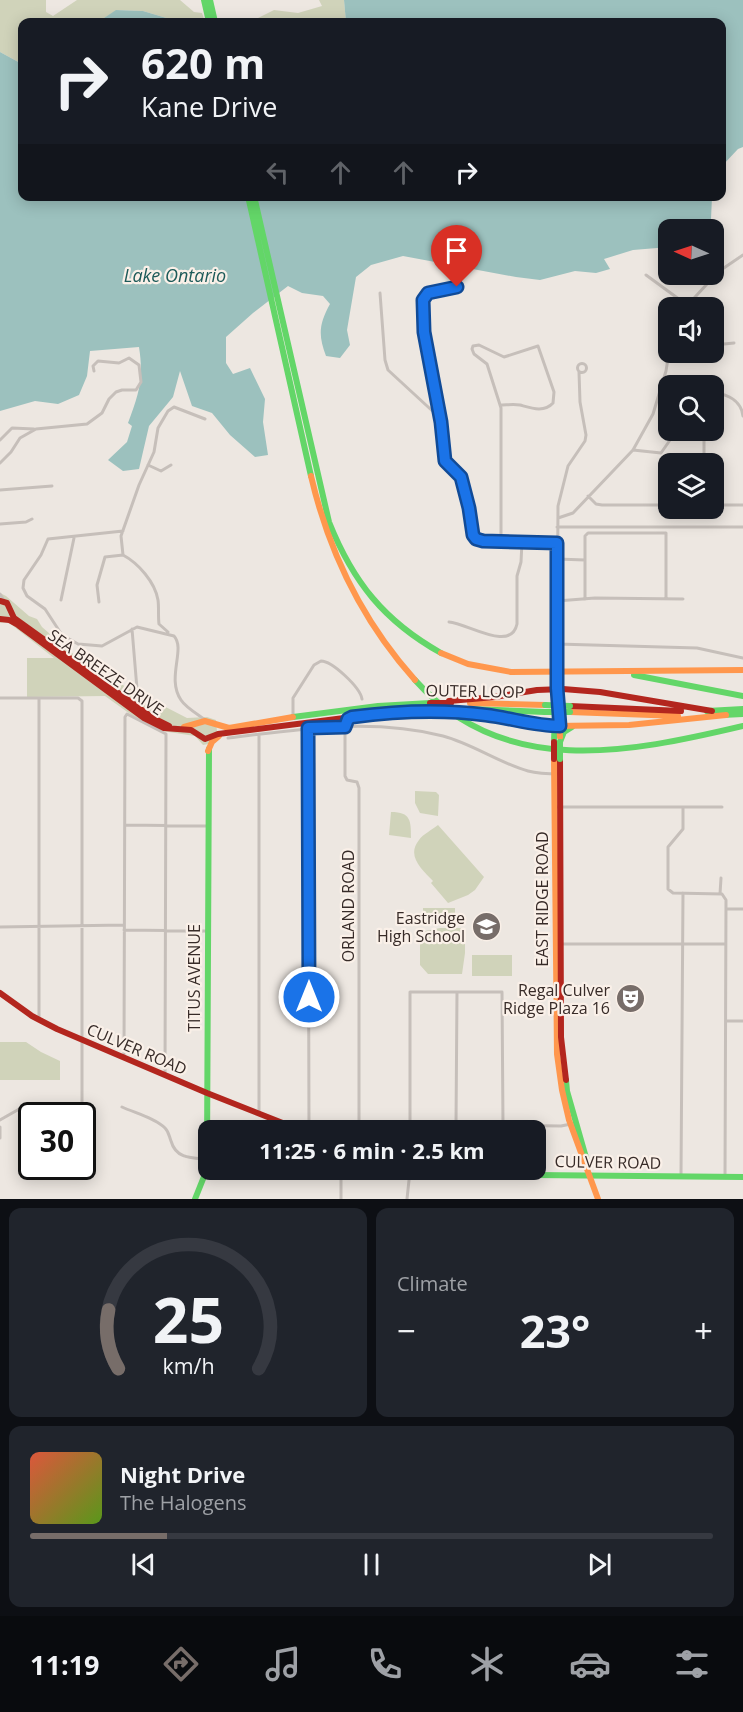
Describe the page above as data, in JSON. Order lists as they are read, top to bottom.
{
  "streets": {
    "main road": [
      "SEA BREEZE DRIVE",
      "OUTER LOOP",
      "EAST RIDGE ROAD",
      "TITUS AVENUE",
      "CULVER ROAD"
    ],
    "street": ["ORLAND ROAD"]
  },
  "crossings": [
    ["SEA BREEZE DRIVE", "OUTER LOOP"],
    ["SEA BREEZE DRIVE", "TITUS AVENUE"],
    ["OUTER LOOP", "TITUS AVENUE"],
    ["EAST RIDGE ROAD", "CULVER ROAD"],
    ["TITUS AVENUE", "CULVER ROAD"]
  ],
  "water": ["Lake Ontario"],
  "places": {
    "school or university": ["Eastridge High School"],
    "theatre": ["Regal Culver Ridge Plaza 16"]
  },
  "north": "left",
  "page": {
    "turn": ["620 m", "Kane Drive"],
    "limit": "30",
    "trip": "11:25 · 6 min · 2.5 km",
    "tile": "Climate",
    "heat": ["−", "23°", "+"],
    "song": ["Night Drive", "The Halogens"],
    "tabs": "11:19",
    "gauge": ["25", "km/h"]
  }
}
